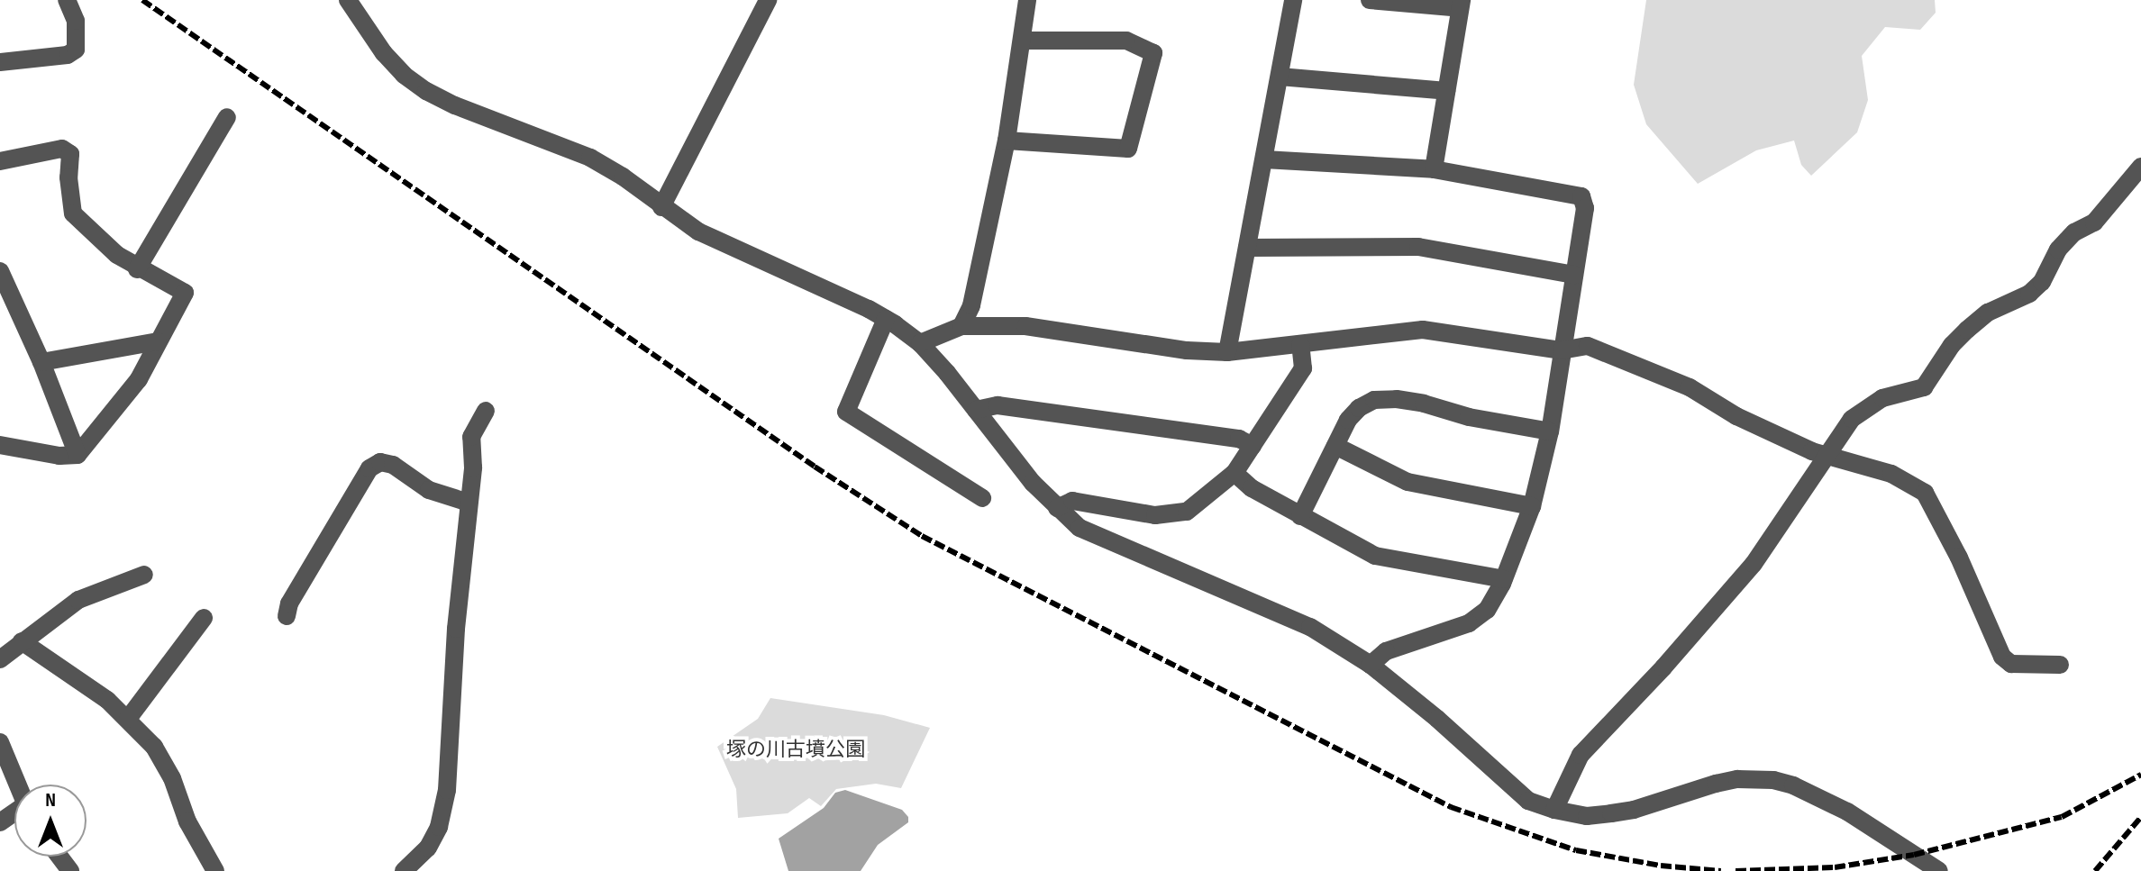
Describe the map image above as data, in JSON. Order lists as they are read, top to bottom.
{
  "parks": ["塚の川古墳公園"],
  "north": "top"
}
